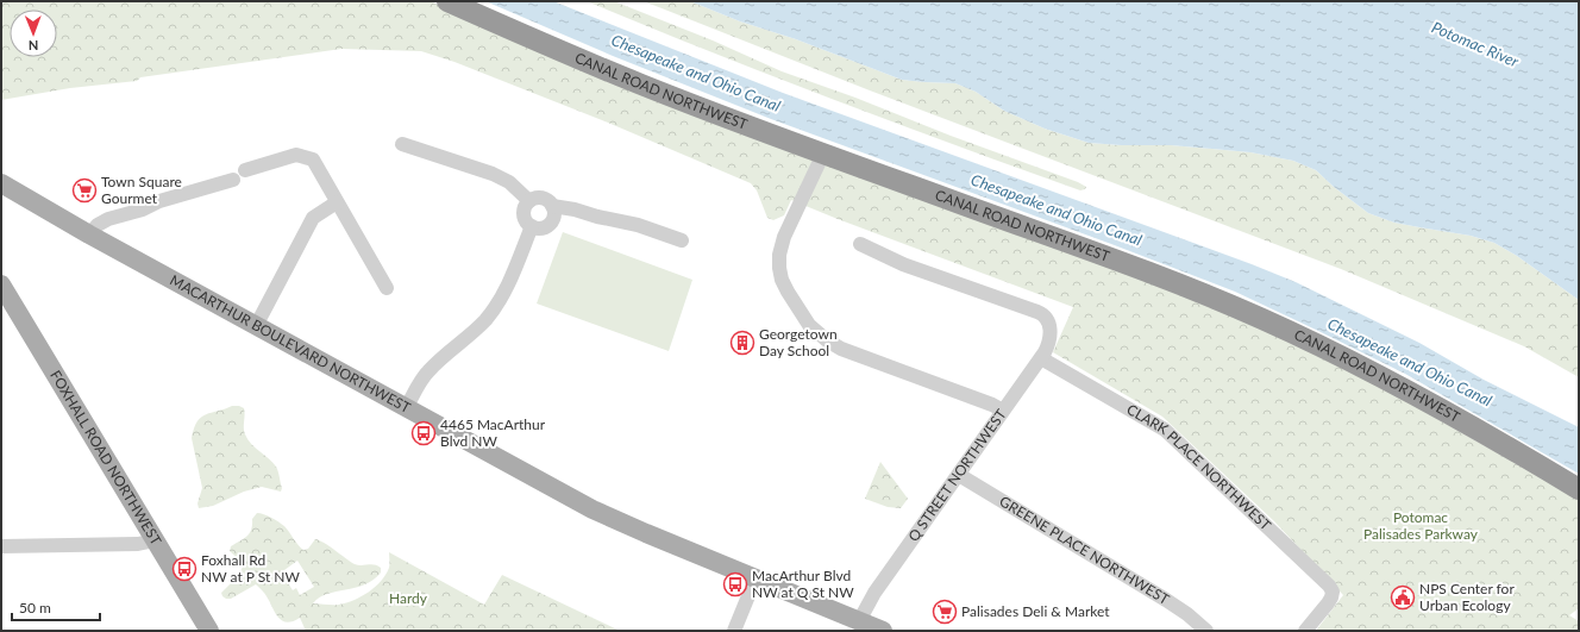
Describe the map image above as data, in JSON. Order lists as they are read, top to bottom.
{
  "streets": {
    "highway": ["CANAL ROAD NORTHWEST"],
    "main road": ["MACARTHUR BOULEVARD NORTHWEST", "FOXHALL ROAD NORTHWEST"],
    "street": ["CLARK PLACE NORTHWEST", "Q STREET NORTHWEST", "GREENE PLACE NORTHWEST"]
  },
  "crossings": [
    ["MACARTHUR BOULEVARD NORTHWEST", "Q STREET NORTHWEST"],
    ["CLARK PLACE NORTHWEST", "Q STREET NORTHWEST"],
    ["Q STREET NORTHWEST", "GREENE PLACE NORTHWEST"]
  ],
  "water": ["Potomac River", "Chesapeake and Ohio Canal"],
  "parks": ["Potomac Palisades Parkway", "Hardy"],
  "places": {
    "supermarket": ["Town Square Gourmet", "Palisades Deli & Market"],
    "building": ["Georgetown Day School"],
    "bus stop": ["4465 MacArthur Blvd NW", "Foxhall Rd NW at P St NW", "MacArthur Blvd NW at Q St NW"],
    "public building": ["NPS Center for Urban Ecology"]
  },
  "scale_bar": "50 m",
  "north": "bottom"
}
